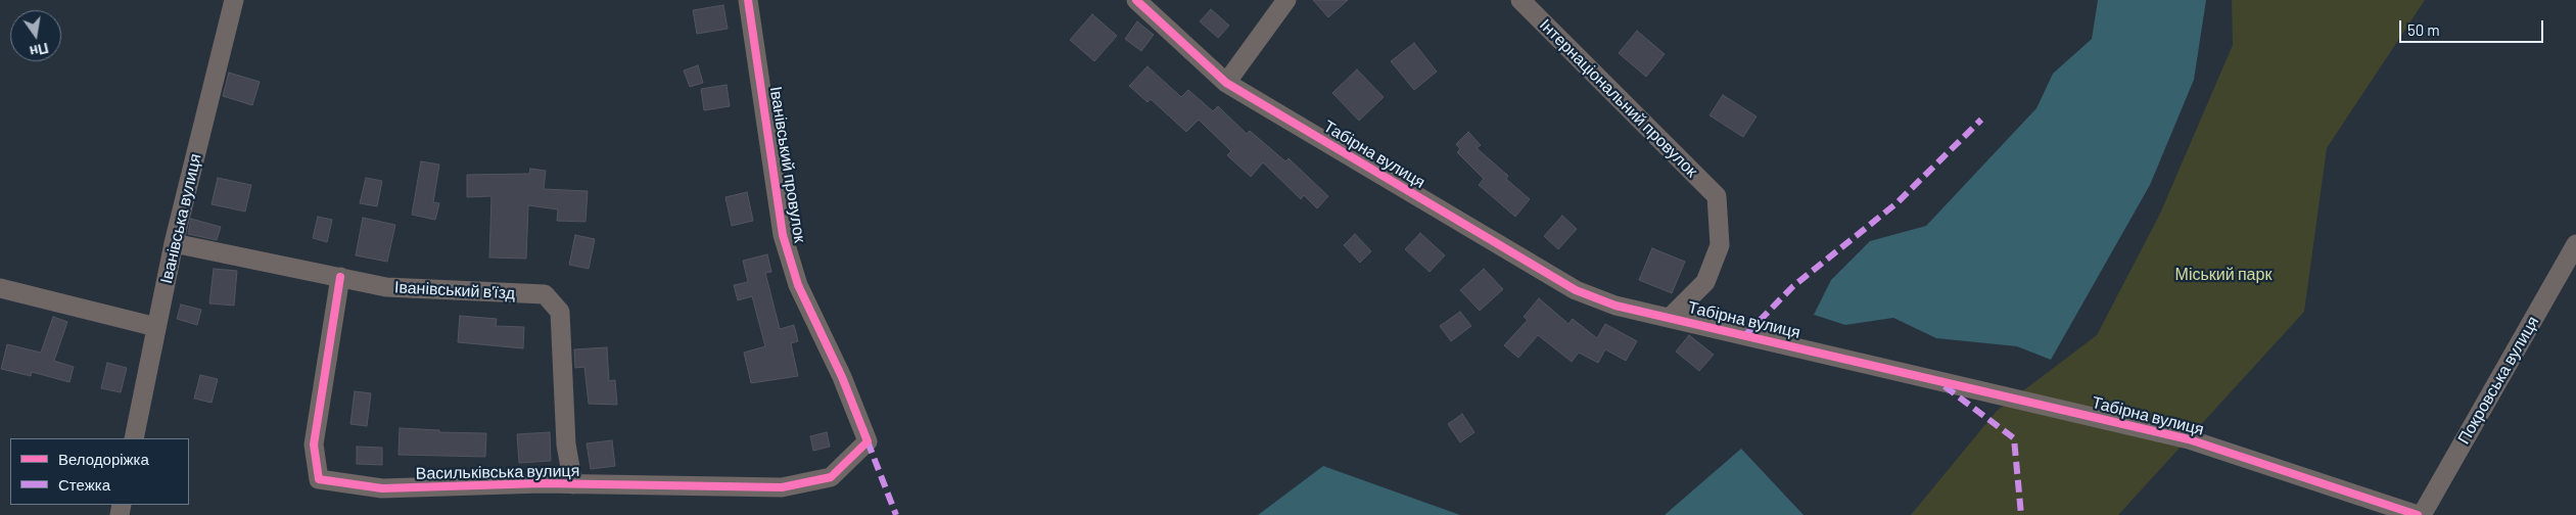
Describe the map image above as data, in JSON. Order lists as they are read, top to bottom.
{
  "streets": {
    "street": [
      "Інтернаціональний провулок",
      "Табірна вулиця",
      "Іванівський провулок",
      "Іванівська вулиця",
      "Іванівський в'їзд",
      "Покровська вулиця",
      "Васильківська вулиця"
    ]
  },
  "crossings": [
    ["Інтернаціональний провулок", "Табірна вулиця"],
    ["Табірна вулиця", "Покровська вулиця"],
    ["Іванівський провулок", "Васильківська вулиця"],
    ["Іванівська вулиця", "Іванівський в'їзд"],
    ["Іванівський в'їзд", "Васильківська вулиця"]
  ],
  "parks": ["Міський парк"],
  "legend": ["Велодоріжка", "Стежка"],
  "scale_bar": "50 m",
  "north": "bottom"
}
